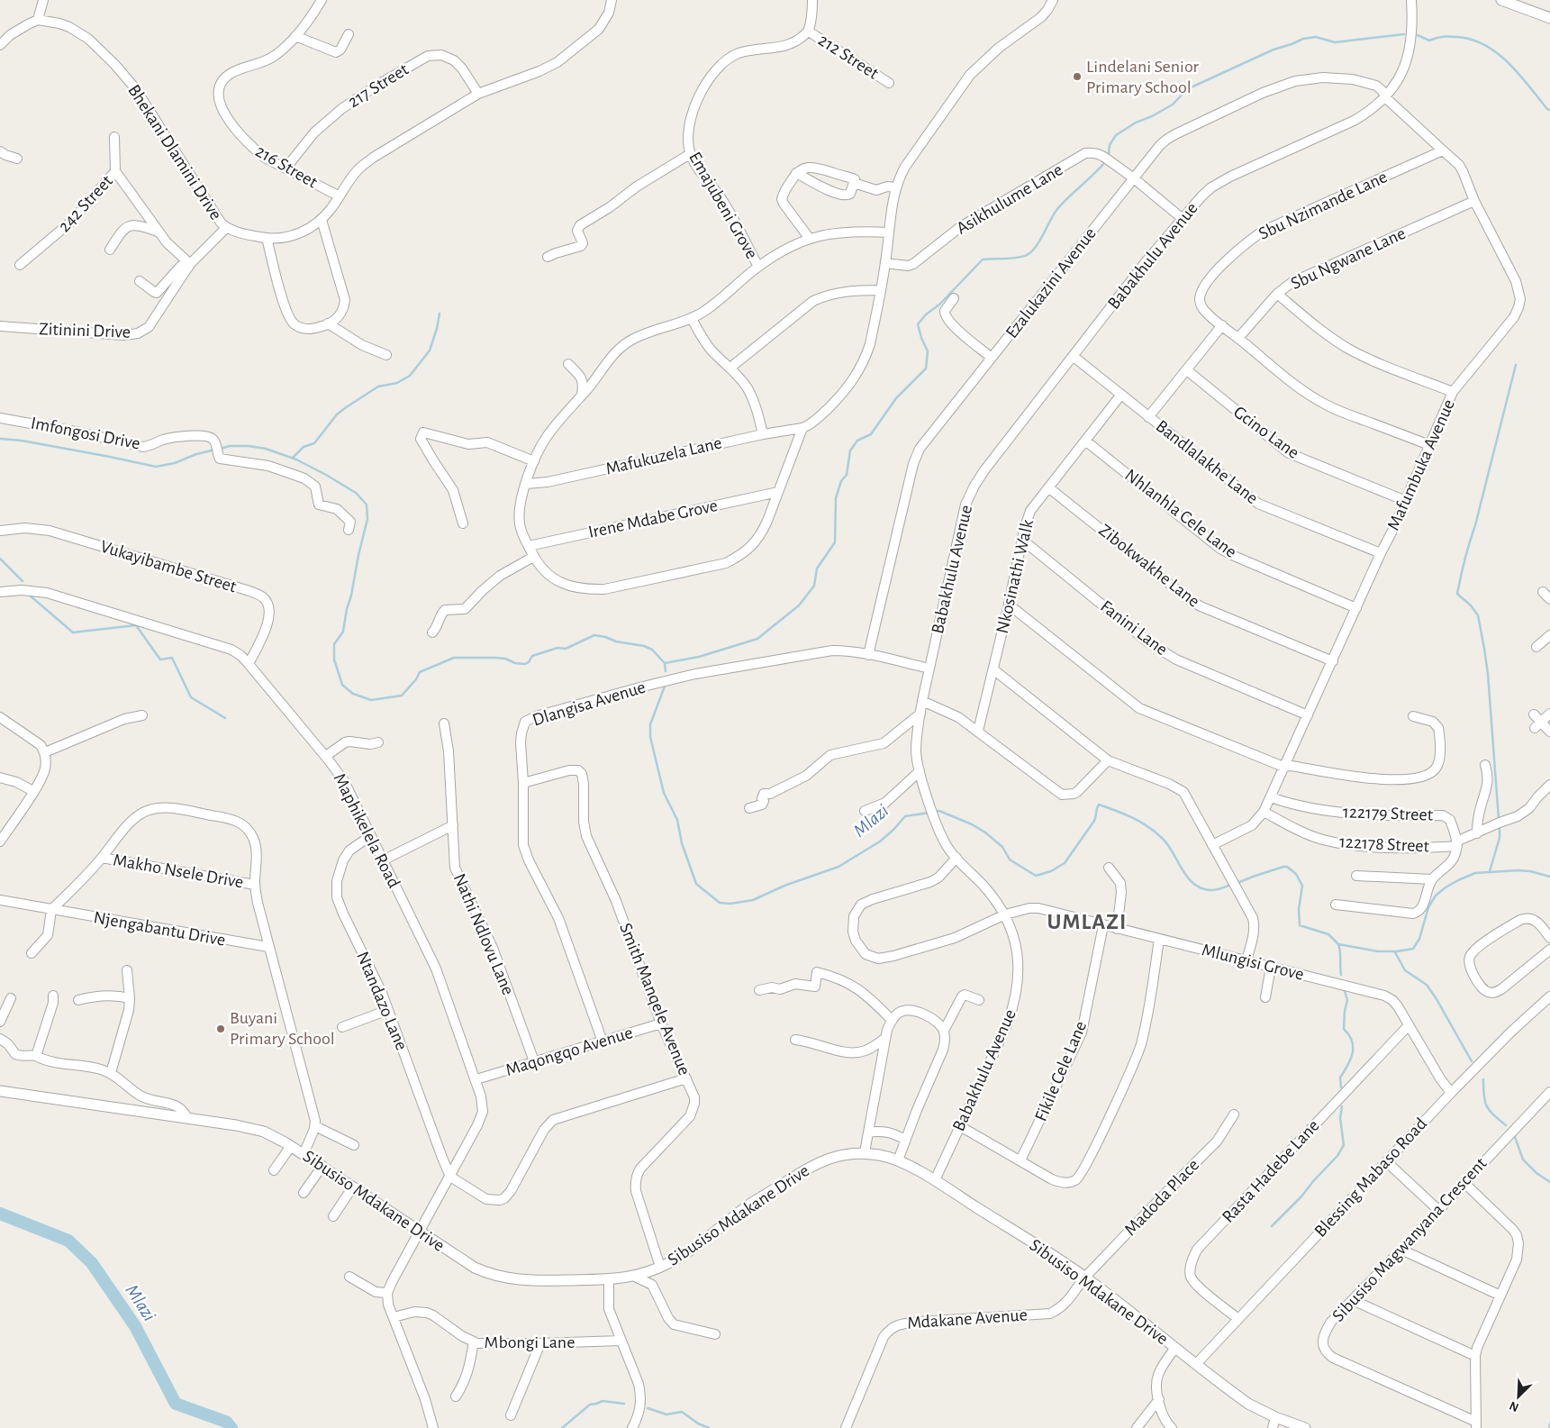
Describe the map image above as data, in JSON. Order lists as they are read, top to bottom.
{
  "streets": {
    "street": [
      "212 Street",
      "217 Street",
      "Bhekani Dlamini Drive",
      "216 Street",
      "Asikhulume Lane",
      "242 Street",
      "Emajubeni Grove",
      "Sbu Nzimande Lane",
      "Babakhulu Avenue",
      "Sbu Ngwane Lane",
      "Ezalukazini Avenue",
      "Zitinini Drive",
      "Gcino Lane",
      "Imfongosi Drive",
      "Mafukuzela Lane",
      "Bandlalakhe Lane",
      "Mafumbuka Avenue",
      "Nhlanhla Cele Lane",
      "Irene Mdabe Grove",
      "Zibokwakhe Lane",
      "Vukayibambe Street",
      "Nkosinathi Walk",
      "Fanini Lane",
      "Dlangisa Avenue",
      "122179 Street",
      "Maphikelela Road",
      "122178 Street",
      "Makho Nsele Drive",
      "Njengabantu Drive",
      "Nathi Ndlovu Lane",
      "Mlungisi Grove",
      "Smith Manqele Avenue",
      "Ntandazo Lane",
      "Maqongqo Avenue",
      "Fikile Cele Lane",
      "Rasta Hadebe Lane",
      "Blessing Mabaso Road",
      "Madoda Place",
      "Sibusiso Mdakane Drive",
      "Sibusiso Magwanyana Crescent",
      "Mdakane Avenue",
      "Mbongi Lane"
    ]
  },
  "crossings": [
    ["212 Street", "Emajubeni Grove"],
    ["217 Street", "Bhekani Dlamini Drive"],
    ["217 Street", "216 Street"],
    ["Bhekani Dlamini Drive", "216 Street"],
    ["Bhekani Dlamini Drive", "Zitinini Drive"],
    ["Asikhulume Lane", "Babakhulu Avenue"],
    ["Asikhulume Lane", "Ezalukazini Avenue"],
    ["242 Street", "Zitinini Drive"],
    ["Sbu Nzimande Lane", "Mafumbuka Avenue"],
    ["Babakhulu Avenue", "Ezalukazini Avenue"],
    ["Babakhulu Avenue", "Bandlalakhe Lane"],
    ["Babakhulu Avenue", "Mafumbuka Avenue"],
    ["Babakhulu Avenue", "Dlangisa Avenue"],
    ["Babakhulu Avenue", "Mlungisi Grove"],
    ["Babakhulu Avenue", "Sibusiso Mdakane Drive"],
    ["Sbu Ngwane Lane", "Mafumbuka Avenue"],
    ["Ezalukazini Avenue", "Mafumbuka Avenue"],
    ["Ezalukazini Avenue", "Dlangisa Avenue"],
    ["Gcino Lane", "Mafumbuka Avenue"],
    ["Bandlalakhe Lane", "Mafumbuka Avenue"],
    ["Bandlalakhe Lane", "Nkosinathi Walk"],
    ["Mafumbuka Avenue", "Nhlanhla Cele Lane"],
    ["Mafumbuka Avenue", "Zibokwakhe Lane"],
    ["Mafumbuka Avenue", "Fanini Lane"],
    ["Mafumbuka Avenue", "122179 Street"],
    ["Mafumbuka Avenue", "122178 Street"],
    ["Nhlanhla Cele Lane", "Nkosinathi Walk"],
    ["Zibokwakhe Lane", "Nkosinathi Walk"],
    ["Vukayibambe Street", "Maphikelela Road"],
    ["Nkosinathi Walk", "Fanini Lane"],
    ["Dlangisa Avenue", "Smith Manqele Avenue"],
    ["Dlangisa Avenue", "Maqongqo Avenue"],
    ["122179 Street", "122178 Street"],
    ["Maphikelela Road", "Ntandazo Lane"],
    ["Maphikelela Road", "Maqongqo Avenue"],
    ["Maphikelela Road", "Sibusiso Mdakane Drive"],
    ["Nathi Ndlovu Lane", "Maqongqo Avenue"],
    ["Mlungisi Grove", "Fikile Cele Lane"],
    ["Mlungisi Grove", "Rasta Hadebe Lane"],
    ["Mlungisi Grove", "Blessing Mabaso Road"],
    ["Smith Manqele Avenue", "Maqongqo Avenue"],
    ["Smith Manqele Avenue", "Sibusiso Mdakane Drive"],
    ["Rasta Hadebe Lane", "Blessing Mabaso Road"],
    ["Blessing Mabaso Road", "Sibusiso Mdakane Drive"],
    ["Madoda Place", "Sibusiso Mdakane Drive"],
    ["Madoda Place", "Mdakane Avenue"],
    ["Sibusiso Mdakane Drive", "Mdakane Avenue"]
  ],
  "districts": ["UMLAZI"],
  "water": ["Mlazi"],
  "places": ["Lindelani Senior Primary School", "Buyani Primary School"],
  "north": "bottom left"
}
